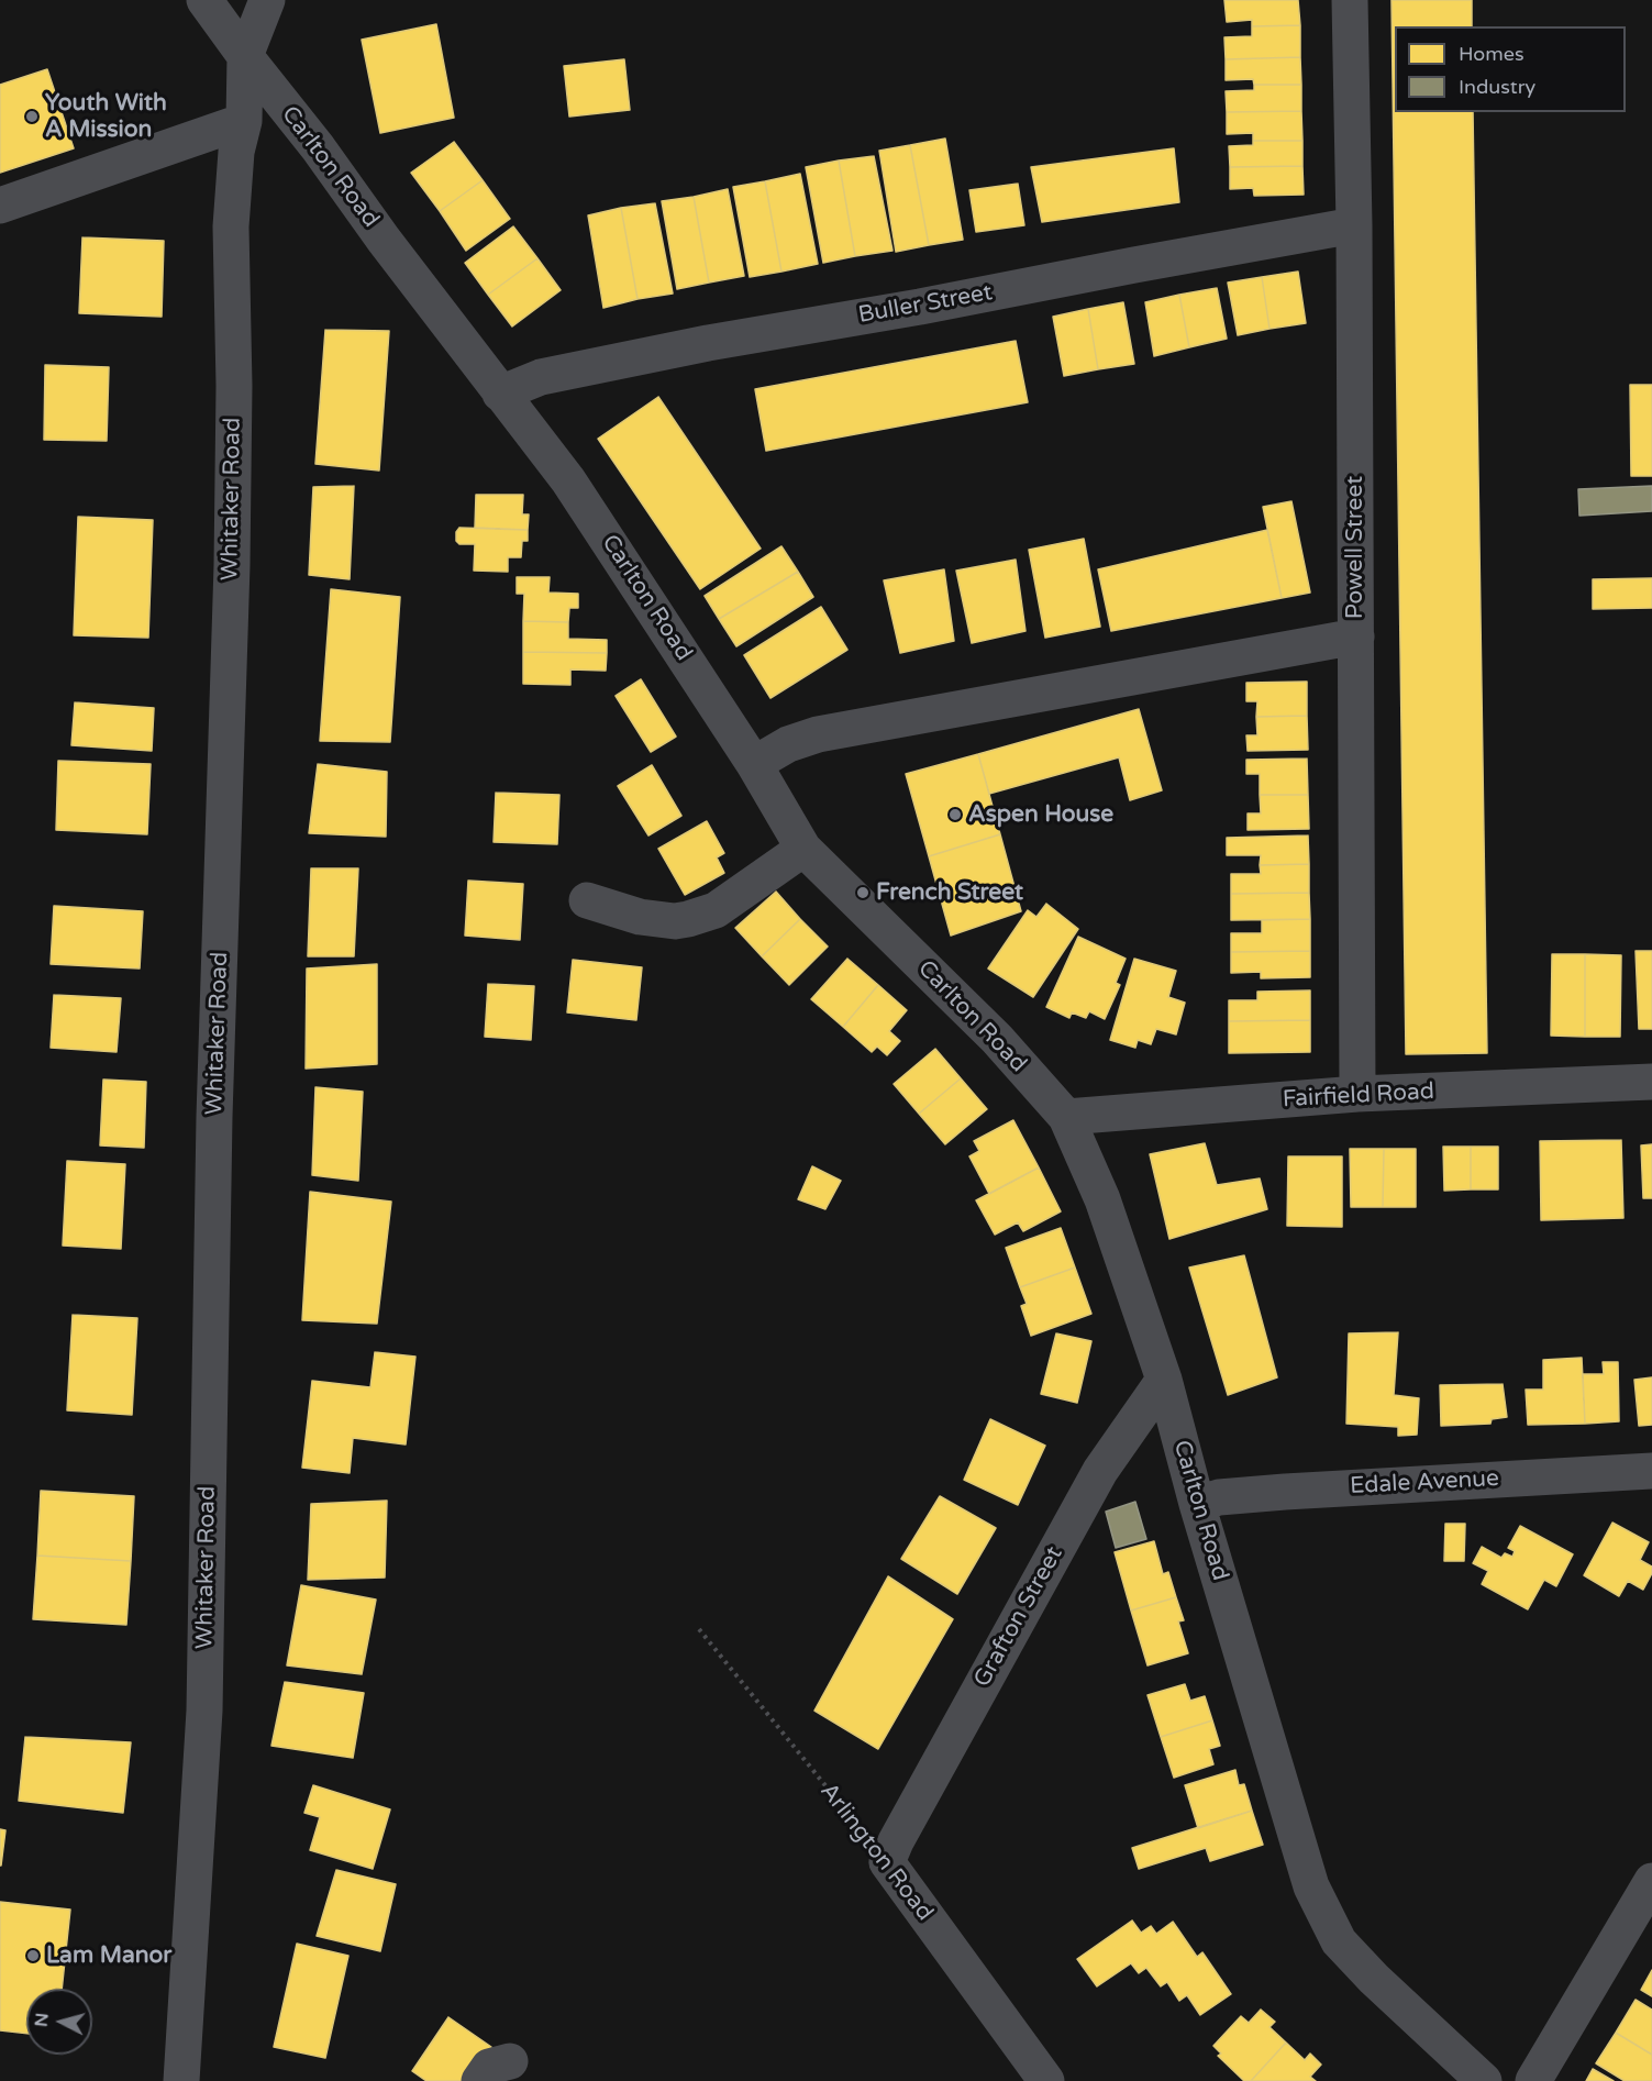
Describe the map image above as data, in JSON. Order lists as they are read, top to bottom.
{
  "streets": {
    "street": [
      "Carlton Road",
      "Buller Street",
      "Whitaker Road",
      "Powell Street",
      "Fairfield Road",
      "Edale Avenue",
      "Grafton Street",
      "Arlington Road"
    ]
  },
  "crossings": [
    ["Carlton Road", "Buller Street"],
    ["Carlton Road", "Whitaker Road"],
    ["Carlton Road", "Fairfield Road"],
    ["Carlton Road", "Edale Avenue"],
    ["Carlton Road", "Grafton Street"],
    ["Buller Street", "Powell Street"],
    ["Powell Street", "Fairfield Road"],
    ["Grafton Street", "Arlington Road"]
  ],
  "places": [
    "Youth With A Mission",
    "Aspen House",
    "French Street",
    "Lam Manor"
  ],
  "legend": ["Homes", "Industry"],
  "north": "left"
}
